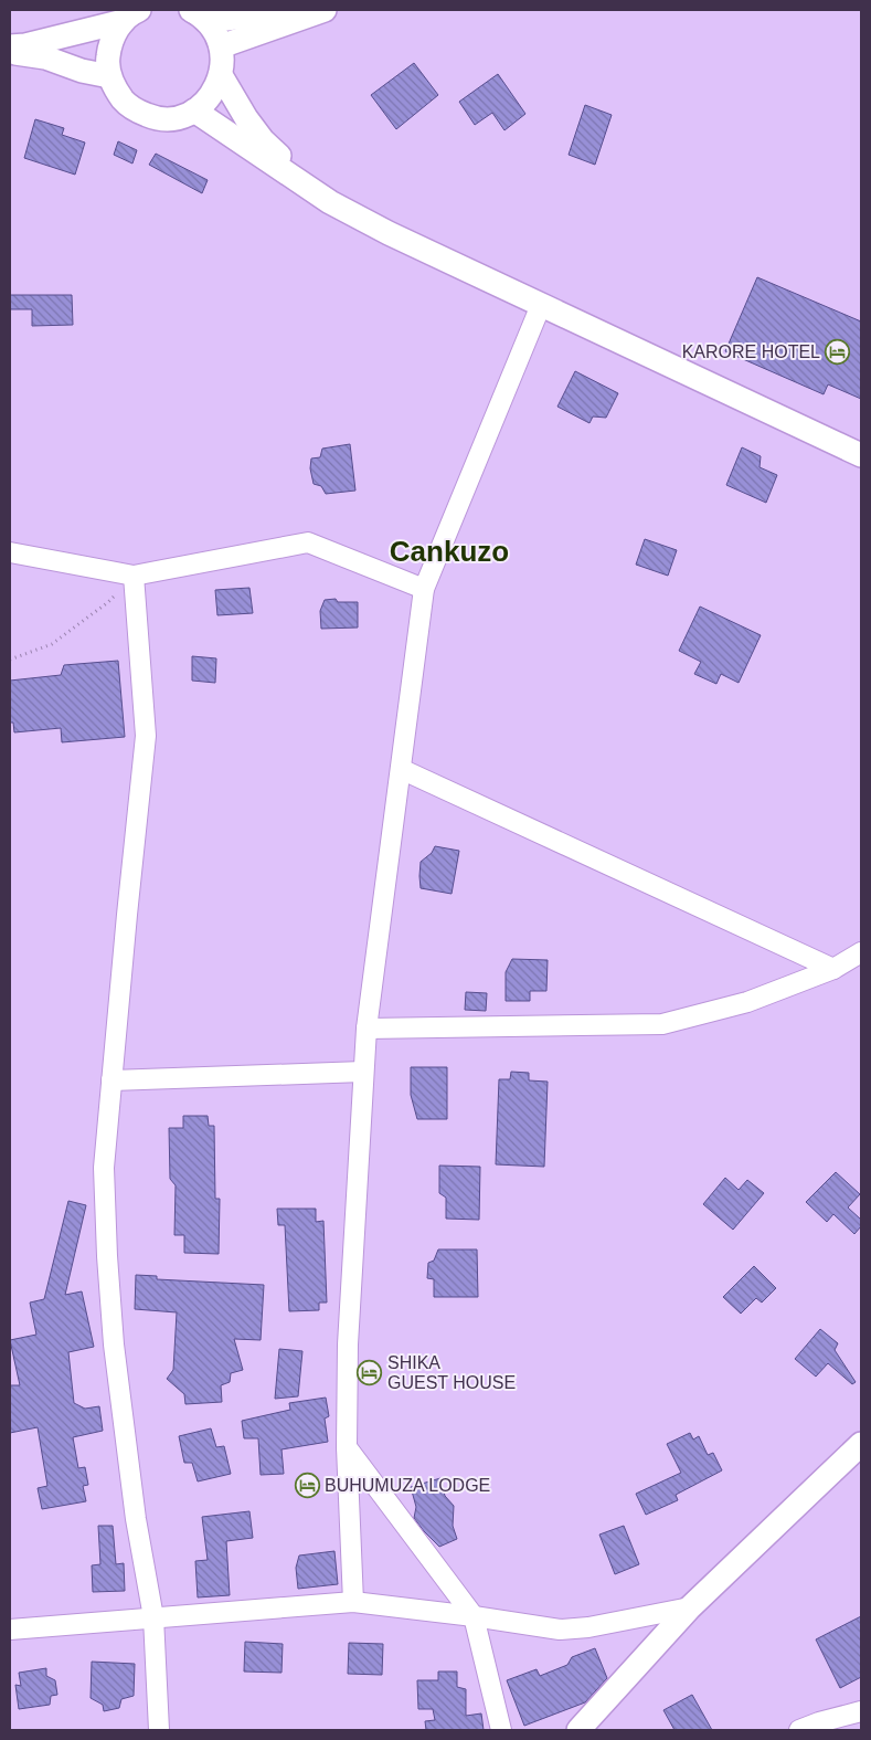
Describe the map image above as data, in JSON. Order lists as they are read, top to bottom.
{
  "districts": ["Cankuzo"],
  "places": {
    "hotel": ["KARORE HOTEL", "SHIKA GUEST HOUSE", "BUHUMUZA LODGE"]
  }
}
